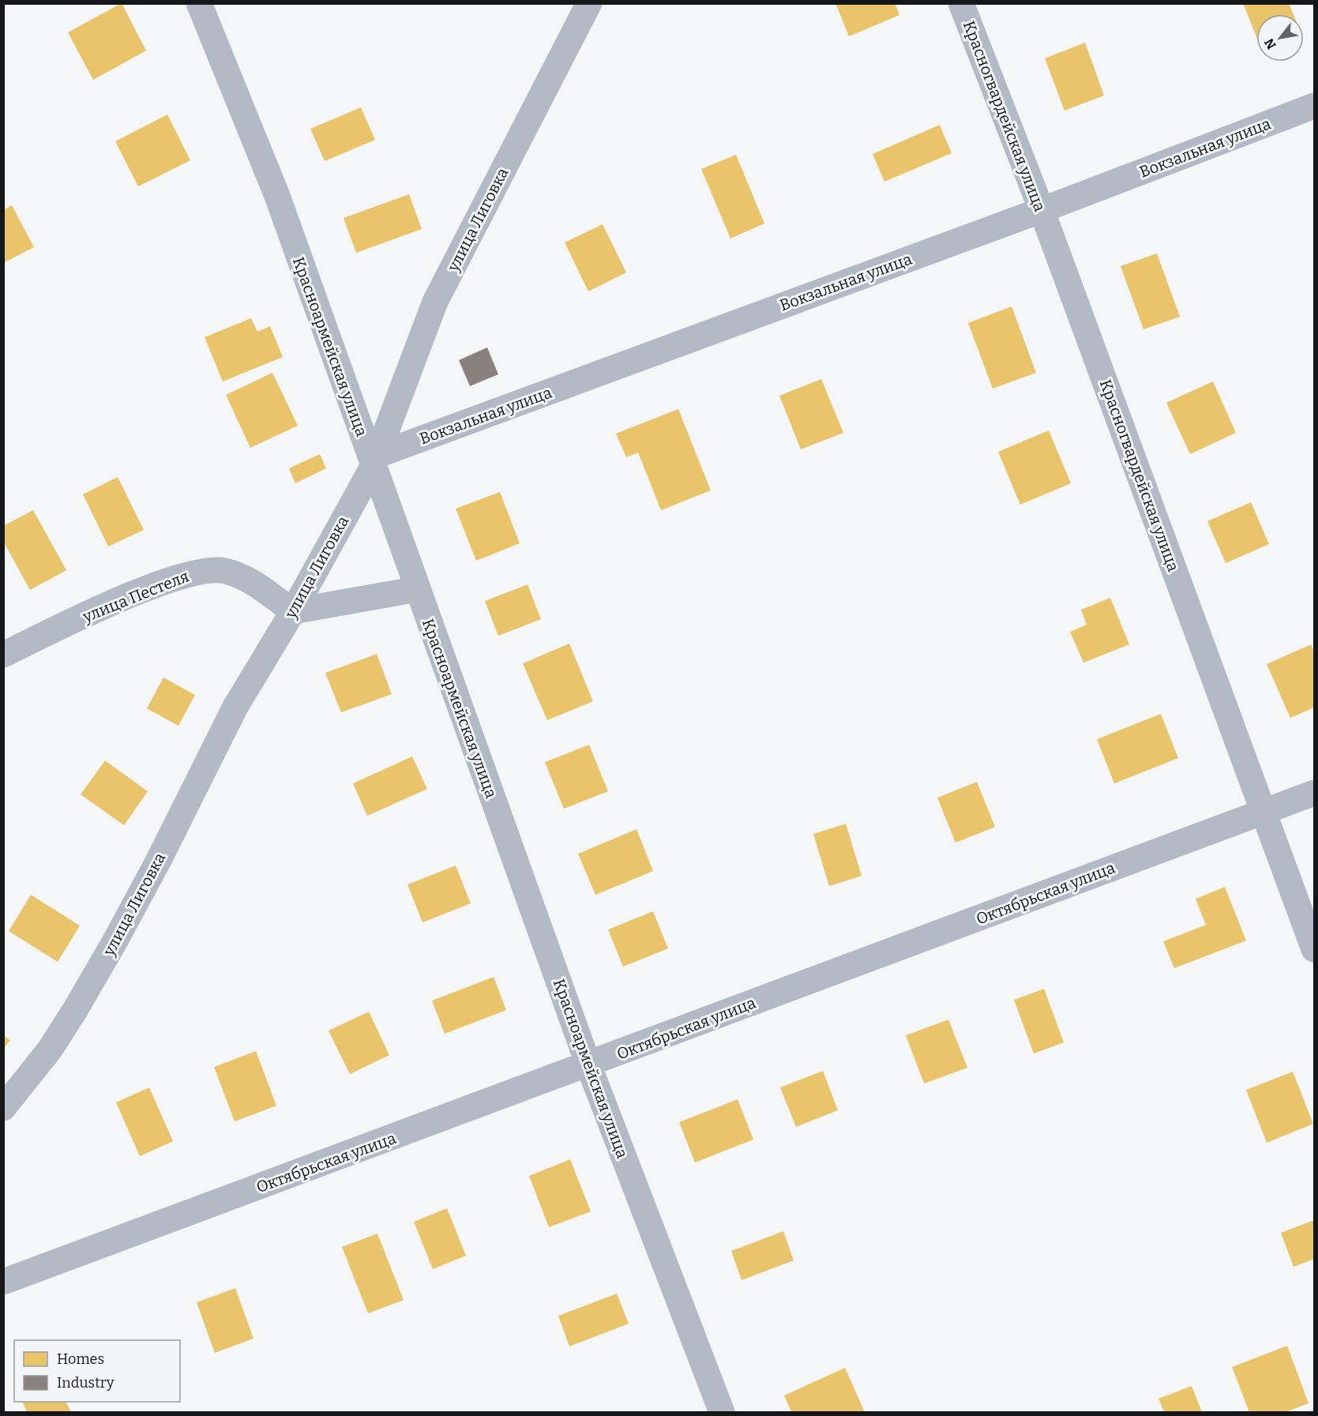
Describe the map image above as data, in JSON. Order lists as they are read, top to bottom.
{
  "streets": {
    "street": [
      "Красногвардейская улица",
      "Вокзальная улица",
      "улица Лиговка",
      "Красноармейская улица",
      "улица Пестеля",
      "Октябрьская улица"
    ]
  },
  "crossings": [
    ["Красногвардейская улица", "Вокзальная улица"],
    ["Красногвардейская улица", "Октябрьская улица"],
    ["Вокзальная улица", "улица Лиговка"],
    ["Вокзальная улица", "Красноармейская улица"],
    ["улица Лиговка", "Красноармейская улица"],
    ["улица Лиговка", "улица Пестеля"],
    ["Красноармейская улица", "Октябрьская улица"]
  ],
  "legend": ["Homes", "Industry"],
  "north": "bottom left"
}
